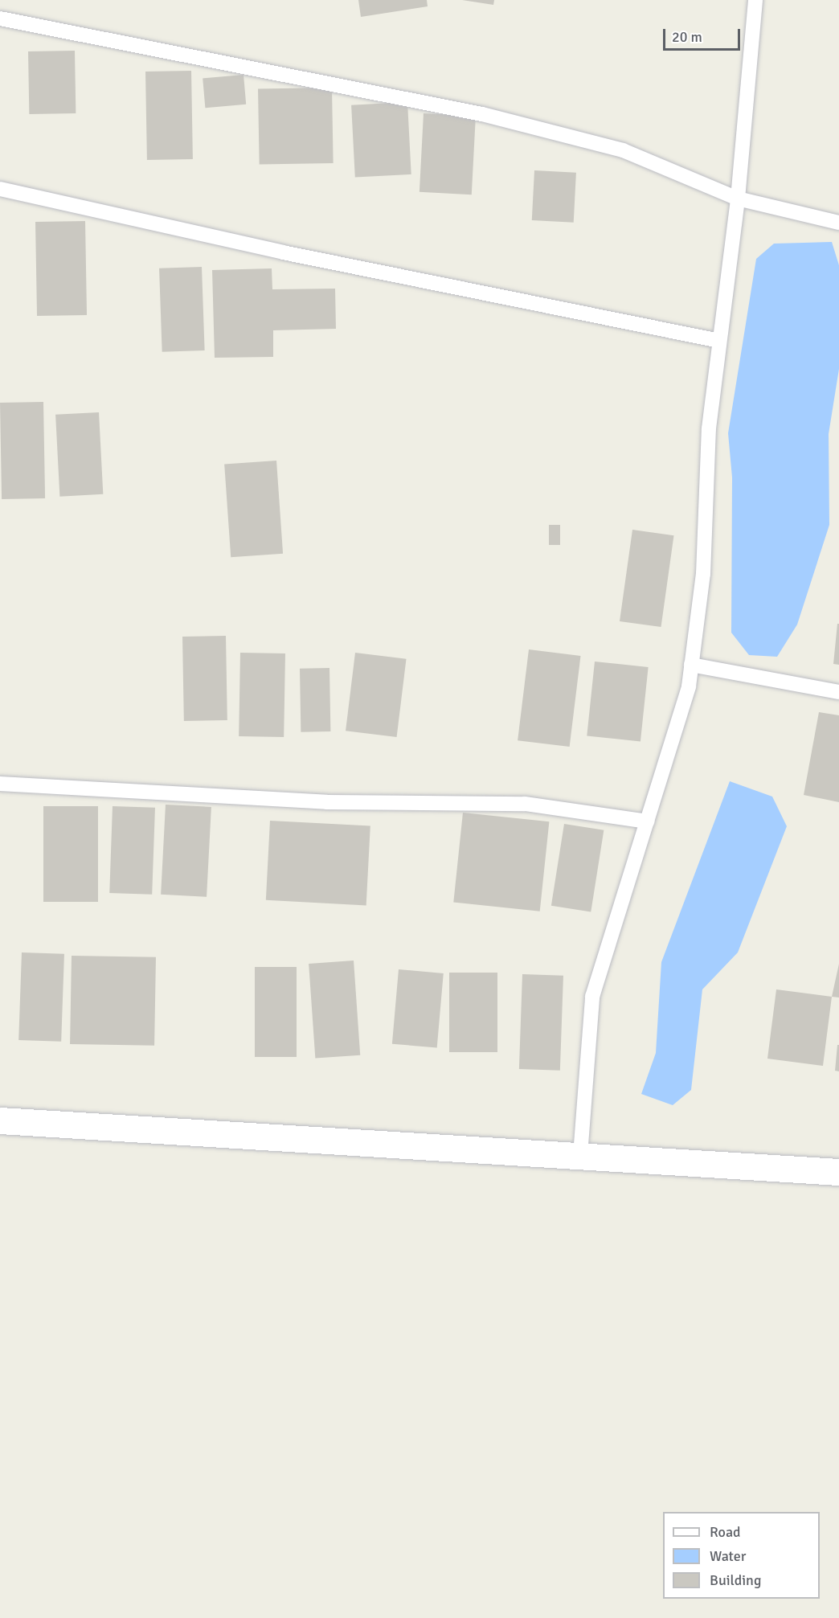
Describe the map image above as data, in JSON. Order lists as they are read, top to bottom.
{
  "legend": ["Road", "Water", "Building"],
  "scale_bar": "20 m"
}
